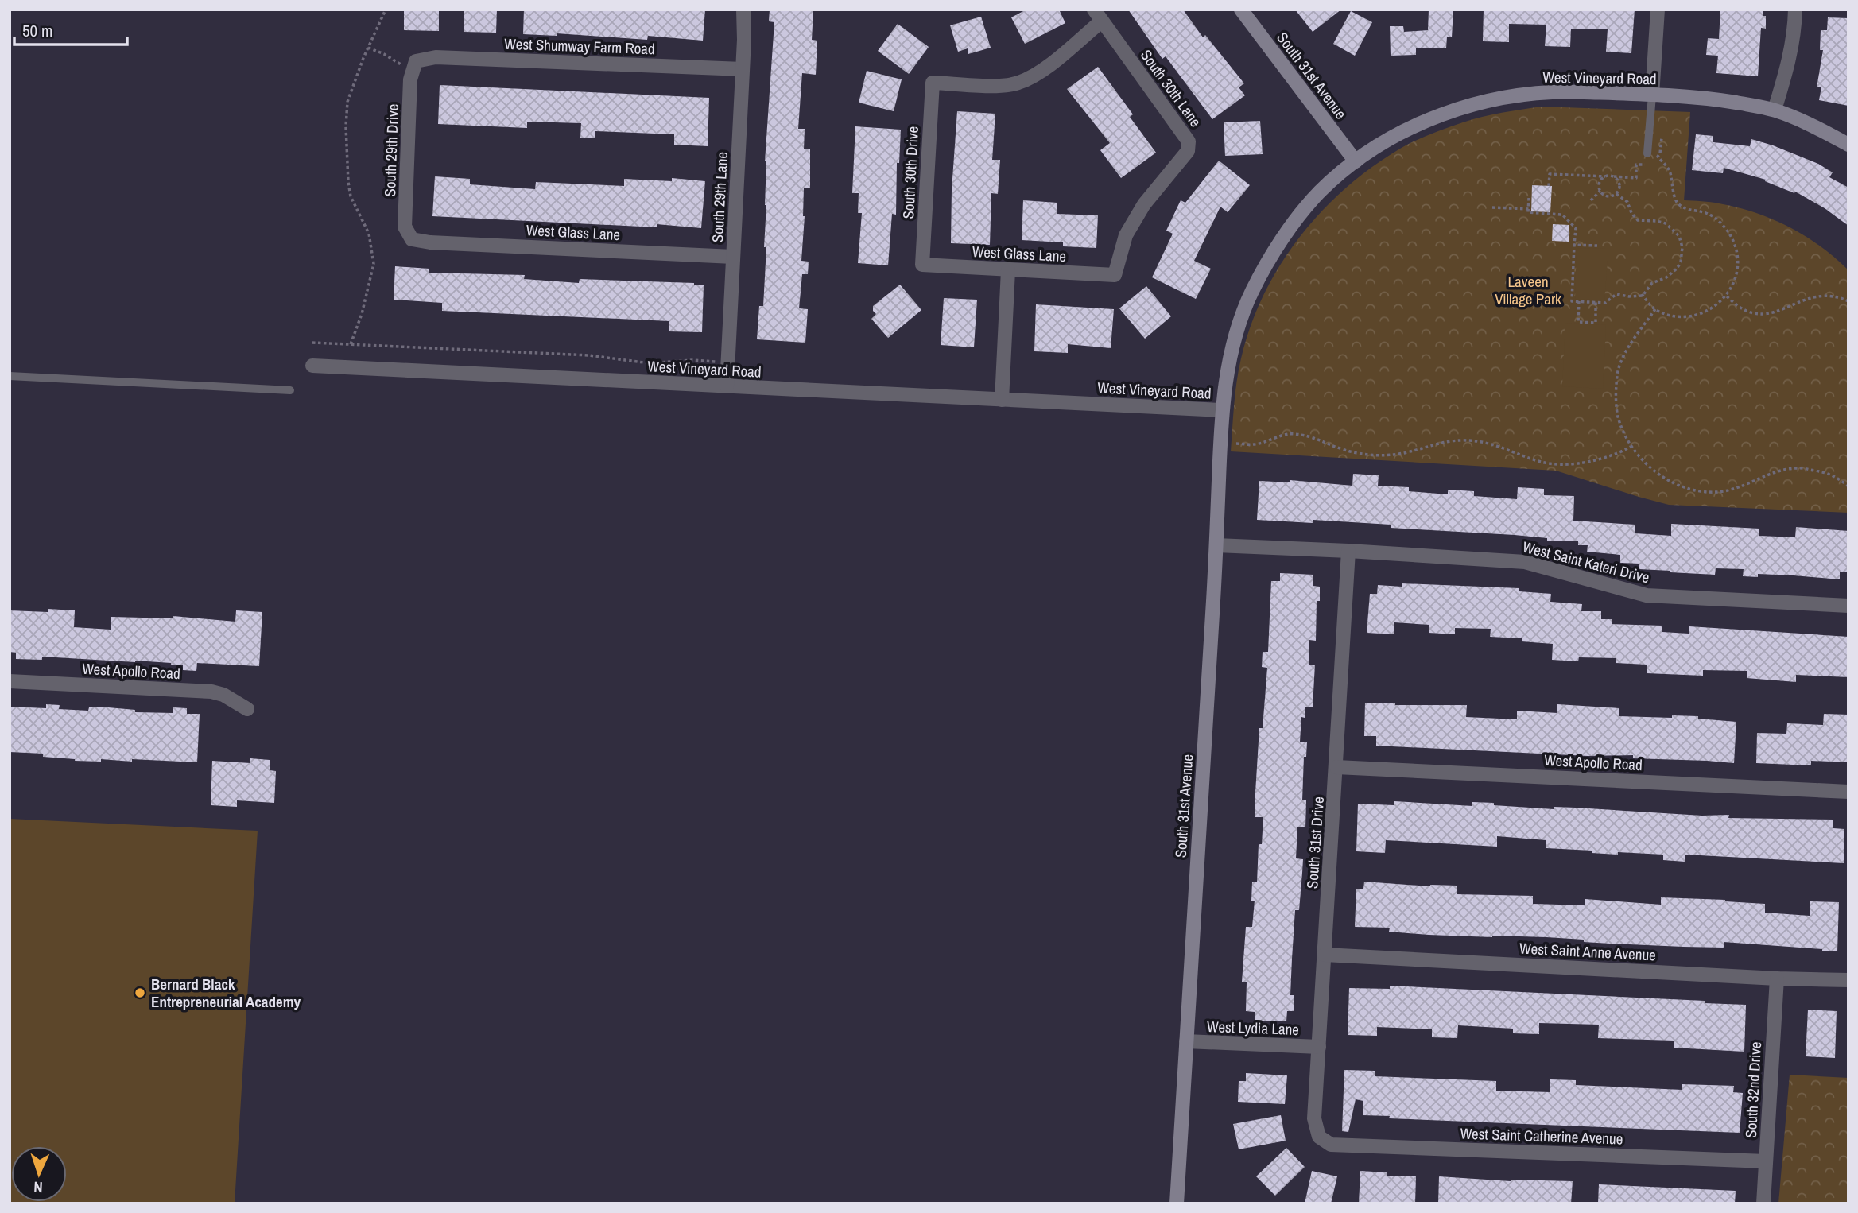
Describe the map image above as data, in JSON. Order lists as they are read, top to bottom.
{
  "streets": {
    "street": [
      "West Shumway Farm Road",
      "South 31st Avenue",
      "West Vineyard Road",
      "South 30th Lane",
      "South 29th Drive",
      "South 30th Drive",
      "South 29th Lane",
      "West Glass Lane",
      "West Saint Kateri Drive",
      "West Apollo Road",
      "South 31st Drive",
      "West Saint Anne Avenue",
      "West Lydia Lane",
      "South 32nd Drive",
      "West Saint Catherine Avenue"
    ]
  },
  "crossings": [
    ["West Shumway Farm Road", "South 29th Drive"],
    ["West Shumway Farm Road", "South 29th Lane"],
    ["South 31st Avenue", "West Vineyard Road"],
    ["South 31st Avenue", "West Saint Kateri Drive"],
    ["South 31st Avenue", "West Lydia Lane"],
    ["West Vineyard Road", "South 29th Lane"],
    ["South 30th Lane", "South 30th Drive"],
    ["South 30th Lane", "West Glass Lane"],
    ["South 29th Drive", "West Glass Lane"],
    ["South 30th Drive", "West Glass Lane"],
    ["South 29th Lane", "West Glass Lane"],
    ["West Saint Kateri Drive", "South 31st Drive"],
    ["West Apollo Road", "South 31st Drive"],
    ["South 31st Drive", "West Saint Anne Avenue"],
    ["South 31st Drive", "West Lydia Lane"],
    ["South 31st Drive", "West Saint Catherine Avenue"],
    ["West Saint Anne Avenue", "South 32nd Drive"],
    ["South 32nd Drive", "West Saint Catherine Avenue"]
  ],
  "parks": ["Laveen Village Park"],
  "places": ["Bernard Black Entrepreneurial Academy"],
  "scale_bar": "50 m",
  "north": "bottom"
}
